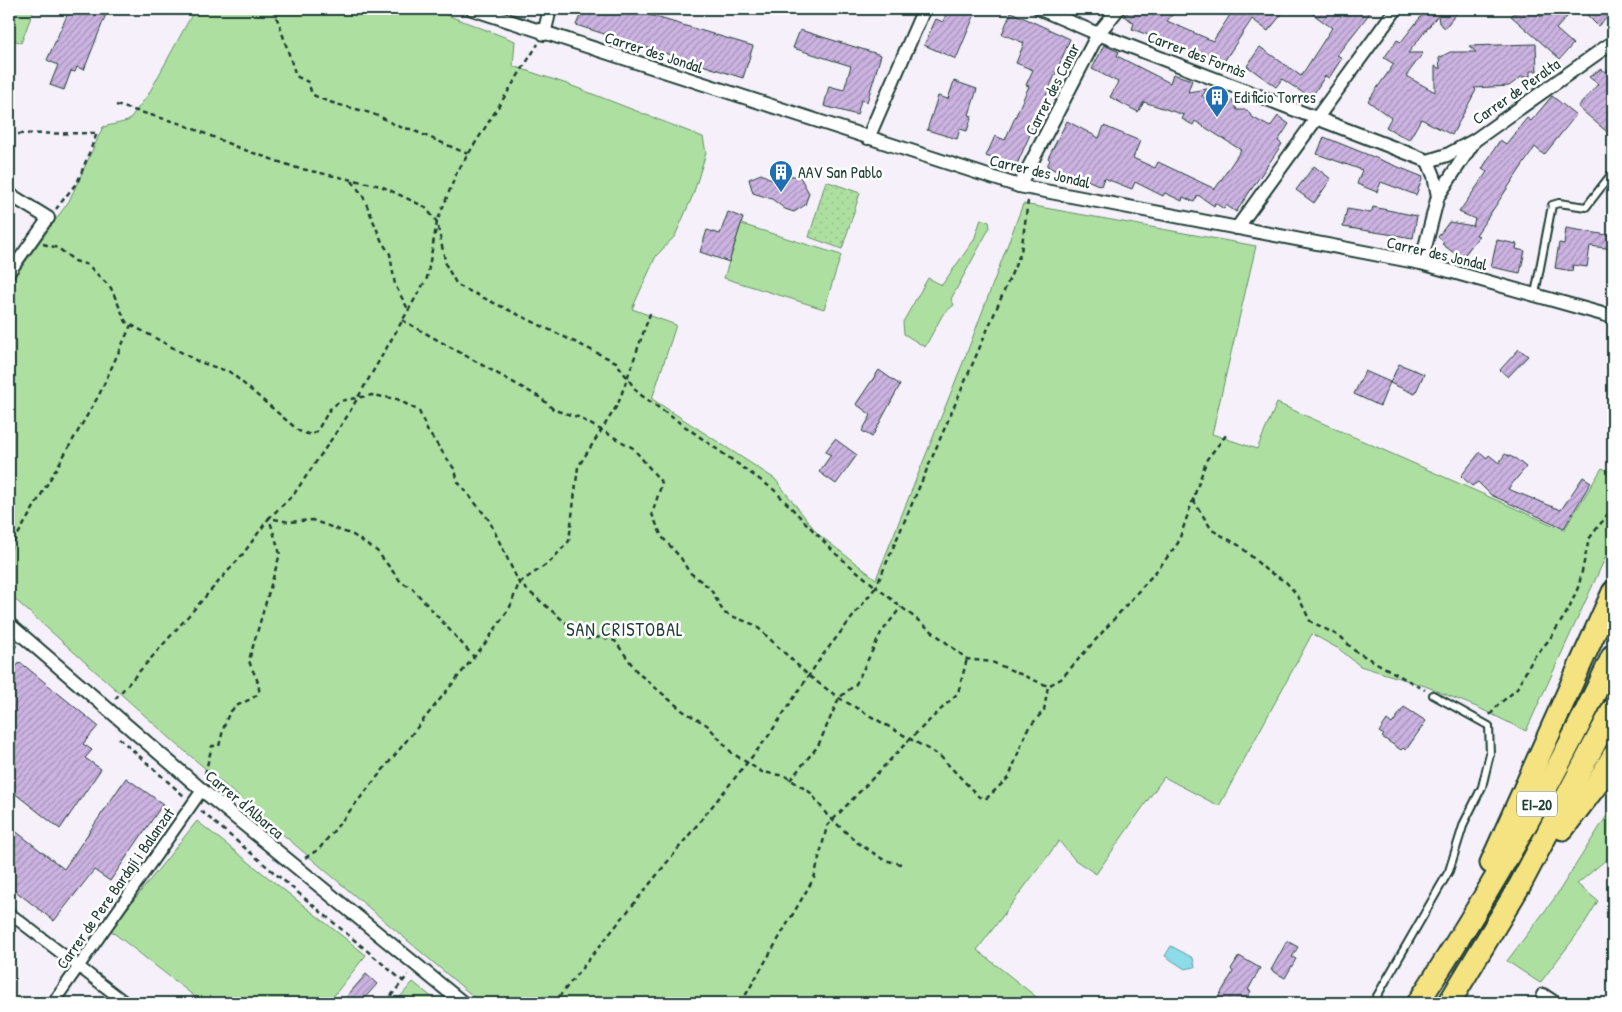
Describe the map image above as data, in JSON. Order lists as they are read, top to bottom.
{
  "streets": {
    "highway": ["EI-20"],
    "street": [
      "Carrer des Jondal",
      "Carrer des Fornàs",
      "Carrer des Canar",
      "Carrer de Peralta",
      "Carrer d'Albarca",
      "Carrer de Pere Bardají i Balanzat"
    ]
  },
  "crossings": [
    ["Carrer des Jondal", "Carrer des Canar"],
    ["Carrer des Jondal", "Carrer de Peralta"],
    ["Carrer des Fornàs", "Carrer des Canar"],
    ["Carrer d'Albarca", "Carrer de Pere Bardají i Balanzat"]
  ],
  "districts": ["SAN CRISTOBAL"],
  "places": {
    "building": ["Edificio Torres", "AAV San Pablo"]
  }
}
